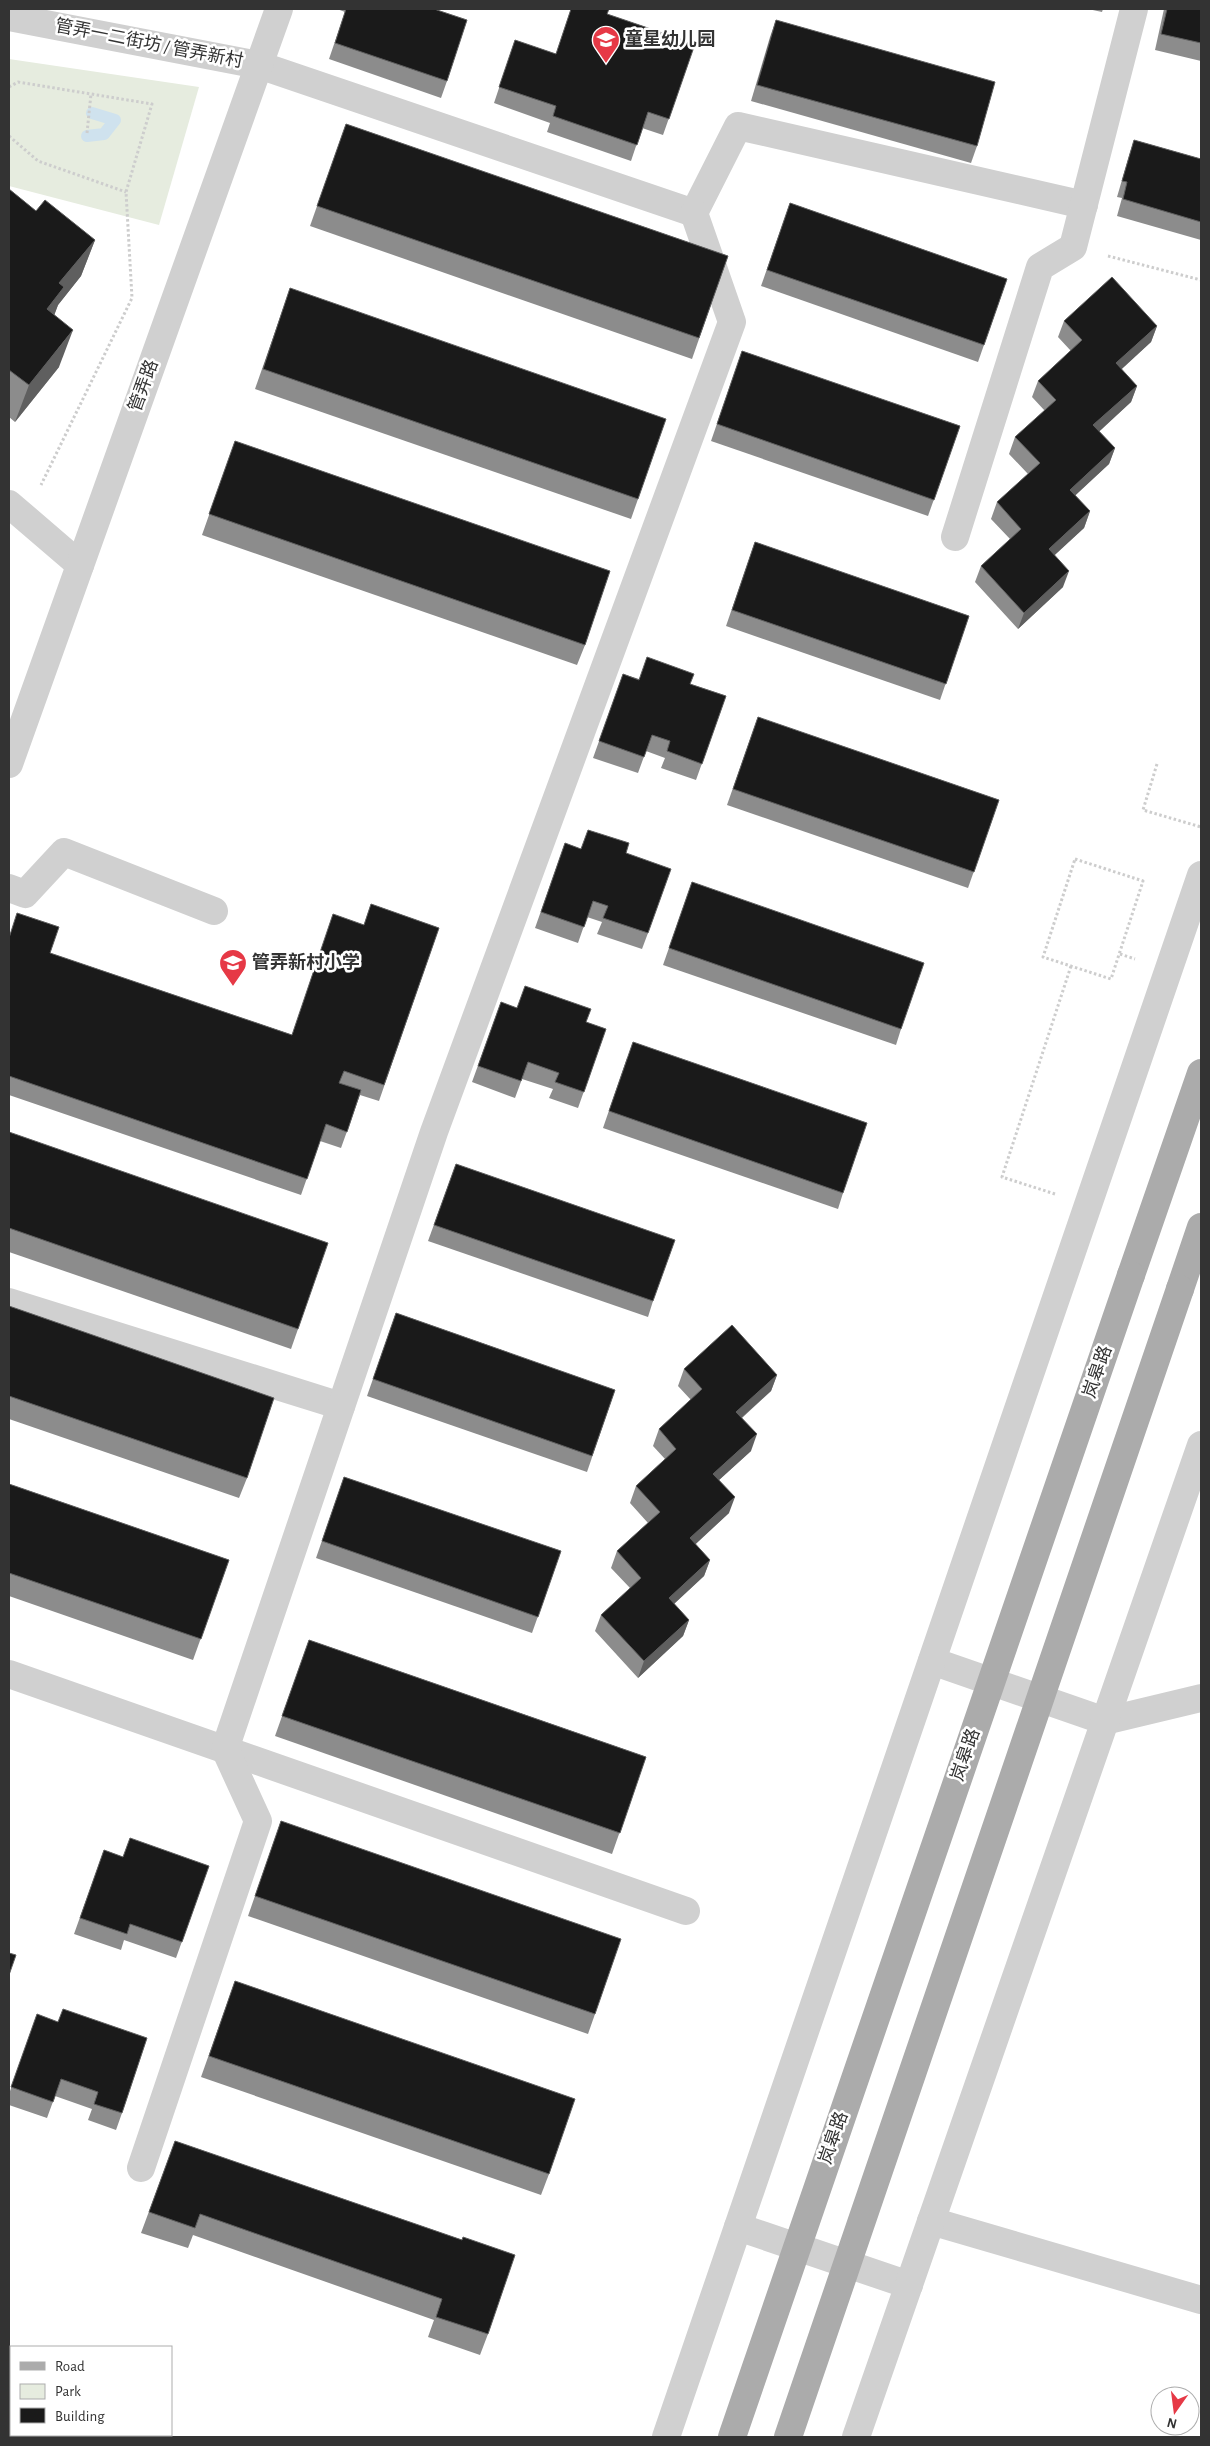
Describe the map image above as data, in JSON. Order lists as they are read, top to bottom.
{
  "streets": {
    "main road": ["岚皋路"],
    "street": ["管弄一二街坊 / 管弄新村", "管弄路"]
  },
  "crossings": [
    ["管弄一二街坊 / 管弄新村", "管弄路"]
  ],
  "places": {
    "school or university": ["童星幼儿园", "管弄新村小学"]
  },
  "legend": ["Road", "Park", "Building"],
  "north": "bottom"
}
